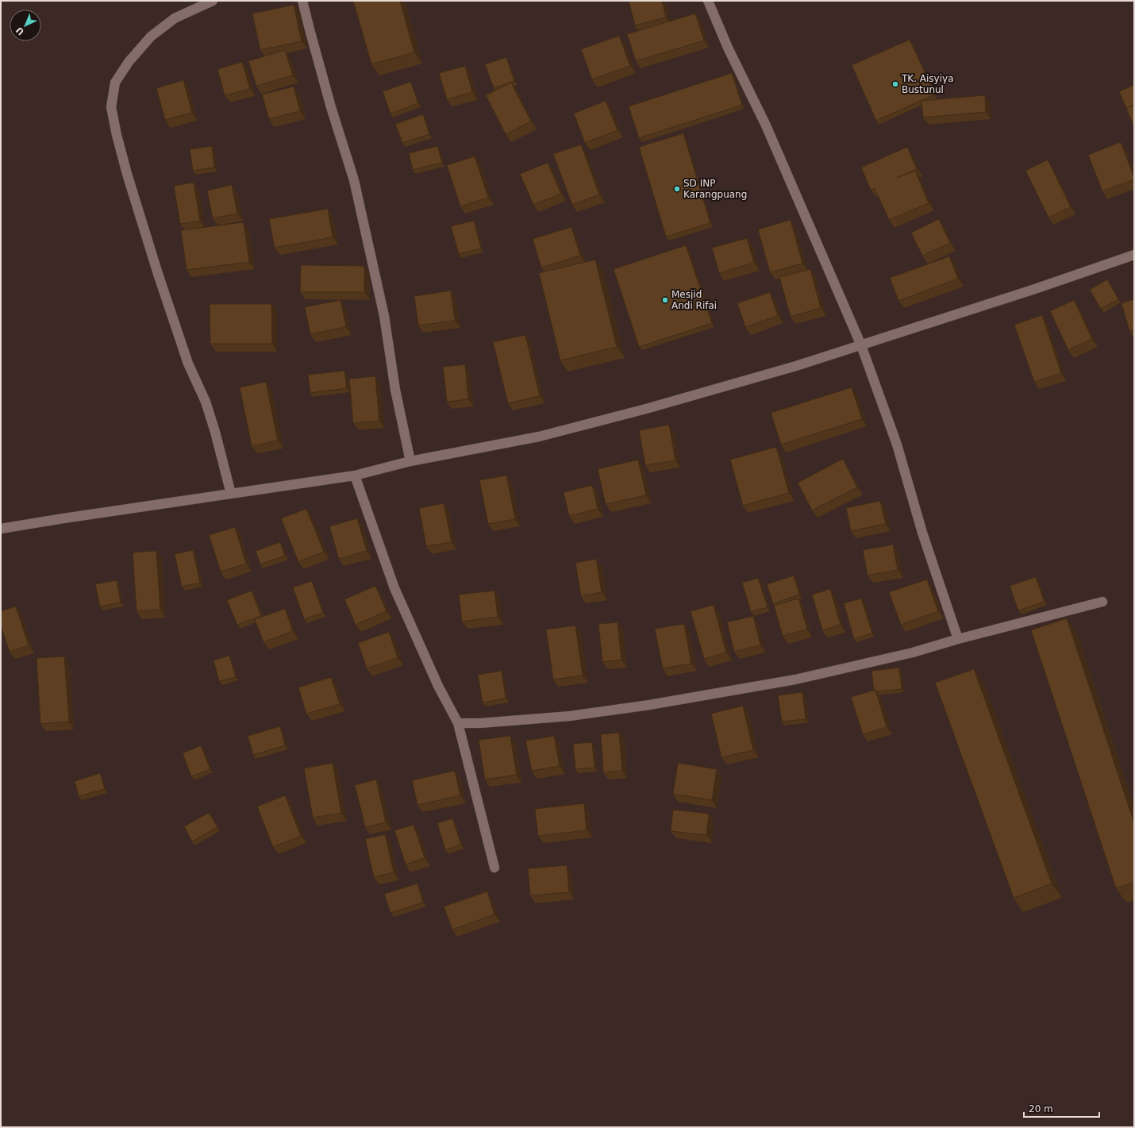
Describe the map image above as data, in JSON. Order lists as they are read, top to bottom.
{
  "places": ["TK. Aisyiya Bustunul", "SD INP Karangpuang", "Mesjid Andi Rifai"],
  "scale_bar": "20 m",
  "north": "bottom left"
}
